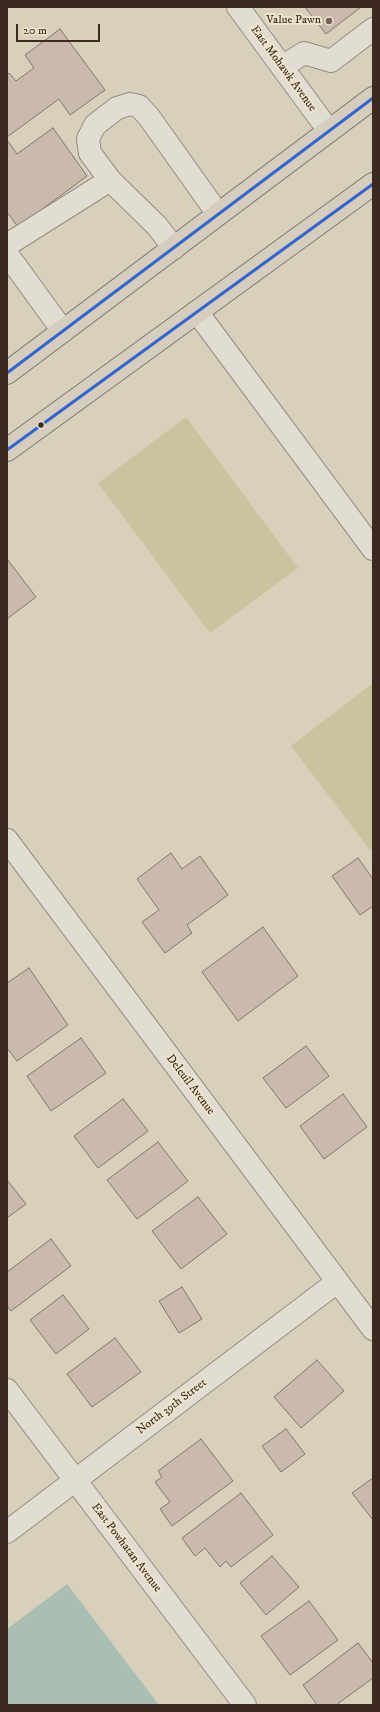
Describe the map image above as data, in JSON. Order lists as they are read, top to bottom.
{
  "streets": {
    "street": [
      "East Mohawk Avenue",
      "Deleuil Avenue",
      "North 39th Street",
      "East Powhatan Avenue"
    ]
  },
  "crossings": [
    ["Deleuil Avenue", "North 39th Street"],
    ["North 39th Street", "East Powhatan Avenue"]
  ],
  "places": ["Value Pawn"],
  "scale_bar": "20 m"
}
